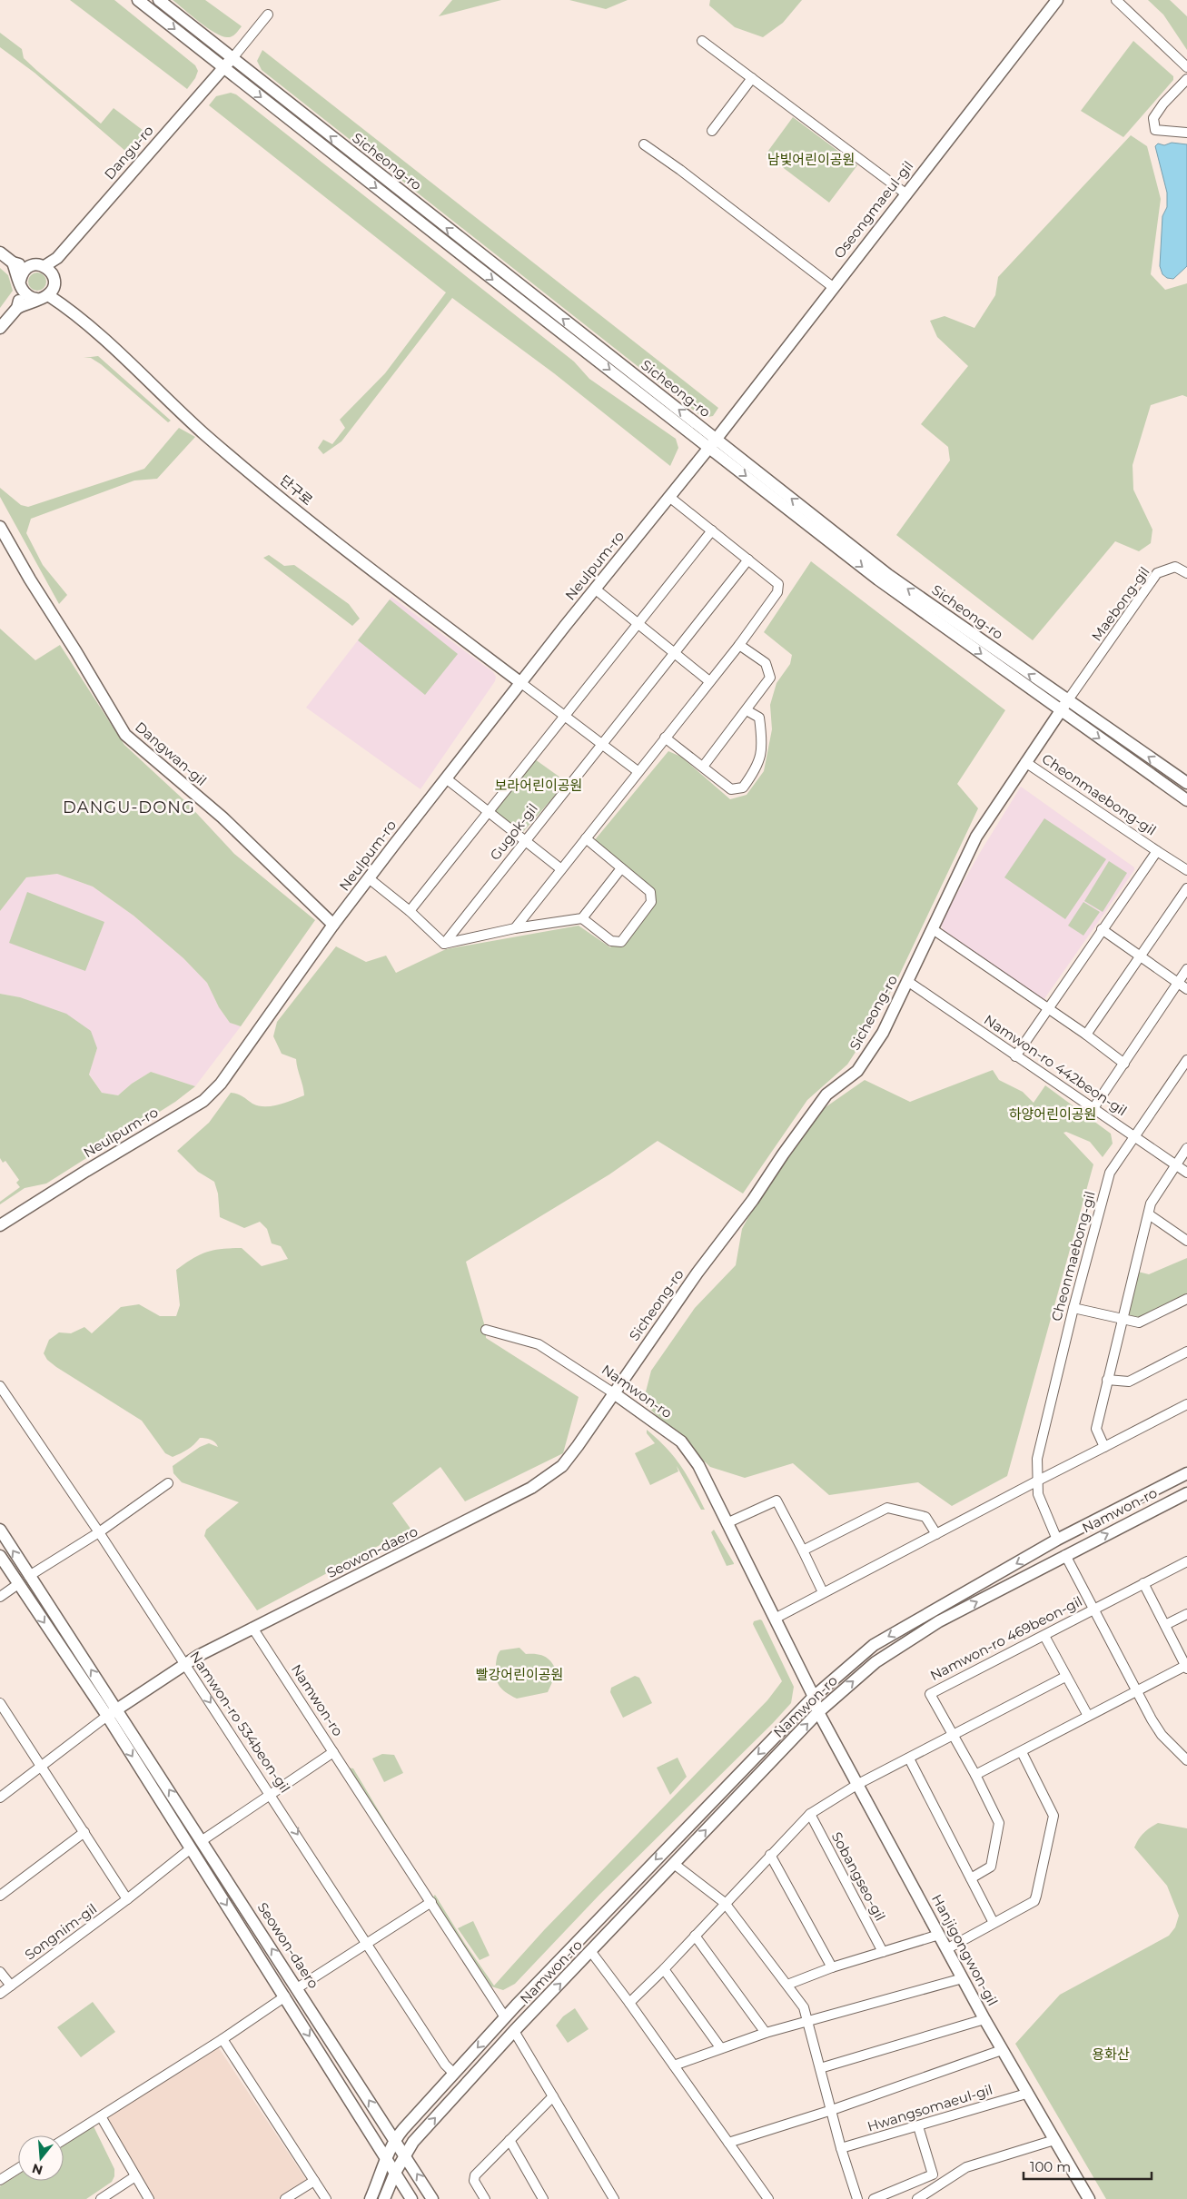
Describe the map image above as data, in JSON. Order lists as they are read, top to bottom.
{
  "streets": {
    "street": [
      "Dangu-ro",
      "Sicheong-ro",
      "Oseongmaeul-gil",
      "단구로",
      "Neulpum-ro",
      "Maebong-gil",
      "Dangwan-gil",
      "Cheonmaebong-gil",
      "Gugok-gil",
      "Namwon-ro 442beon-gil",
      "Namwon-ro",
      "Seowon-daero",
      "Namwon-ro 469beon-gil",
      "Namwon-ro 534beon-gil",
      "Sobangseo-gil",
      "Songnim-gil",
      "Hanjigongwon-gil",
      "Hwangsomaeul-gil"
    ]
  },
  "crossings": [
    ["Dangu-ro", "Sicheong-ro"],
    ["Dangu-ro", "단구로"],
    ["Sicheong-ro", "Oseongmaeul-gil"],
    ["Sicheong-ro", "Neulpum-ro"],
    ["Sicheong-ro", "Maebong-gil"],
    ["Sicheong-ro", "Cheonmaebong-gil"],
    ["Sicheong-ro", "Namwon-ro 442beon-gil"],
    ["Sicheong-ro", "Namwon-ro"],
    ["Sicheong-ro", "Seowon-daero"],
    ["Oseongmaeul-gil", "Neulpum-ro"],
    ["단구로", "Neulpum-ro"],
    ["Neulpum-ro", "Dangwan-gil"],
    ["Cheonmaebong-gil", "Namwon-ro 442beon-gil"],
    ["Cheonmaebong-gil", "Namwon-ro"],
    ["Cheonmaebong-gil", "Namwon-ro 469beon-gil"],
    ["Namwon-ro", "Seowon-daero"],
    ["Namwon-ro", "Namwon-ro 469beon-gil"],
    ["Namwon-ro", "Namwon-ro 534beon-gil"],
    ["Namwon-ro", "Hanjigongwon-gil"],
    ["Seowon-daero", "Namwon-ro 534beon-gil"],
    ["Hanjigongwon-gil", "Hwangsomaeul-gil"]
  ],
  "one_way": ["Namwon-ro 534beon-gil"],
  "districts": ["DANGU-DONG"],
  "parks": [
    "남빛어린이공원",
    "보라어린이공원",
    "하양어린이공원",
    "빨강어린이공원",
    "용화산"
  ],
  "scale_bar": "100 m",
  "north": "bottom"
}
